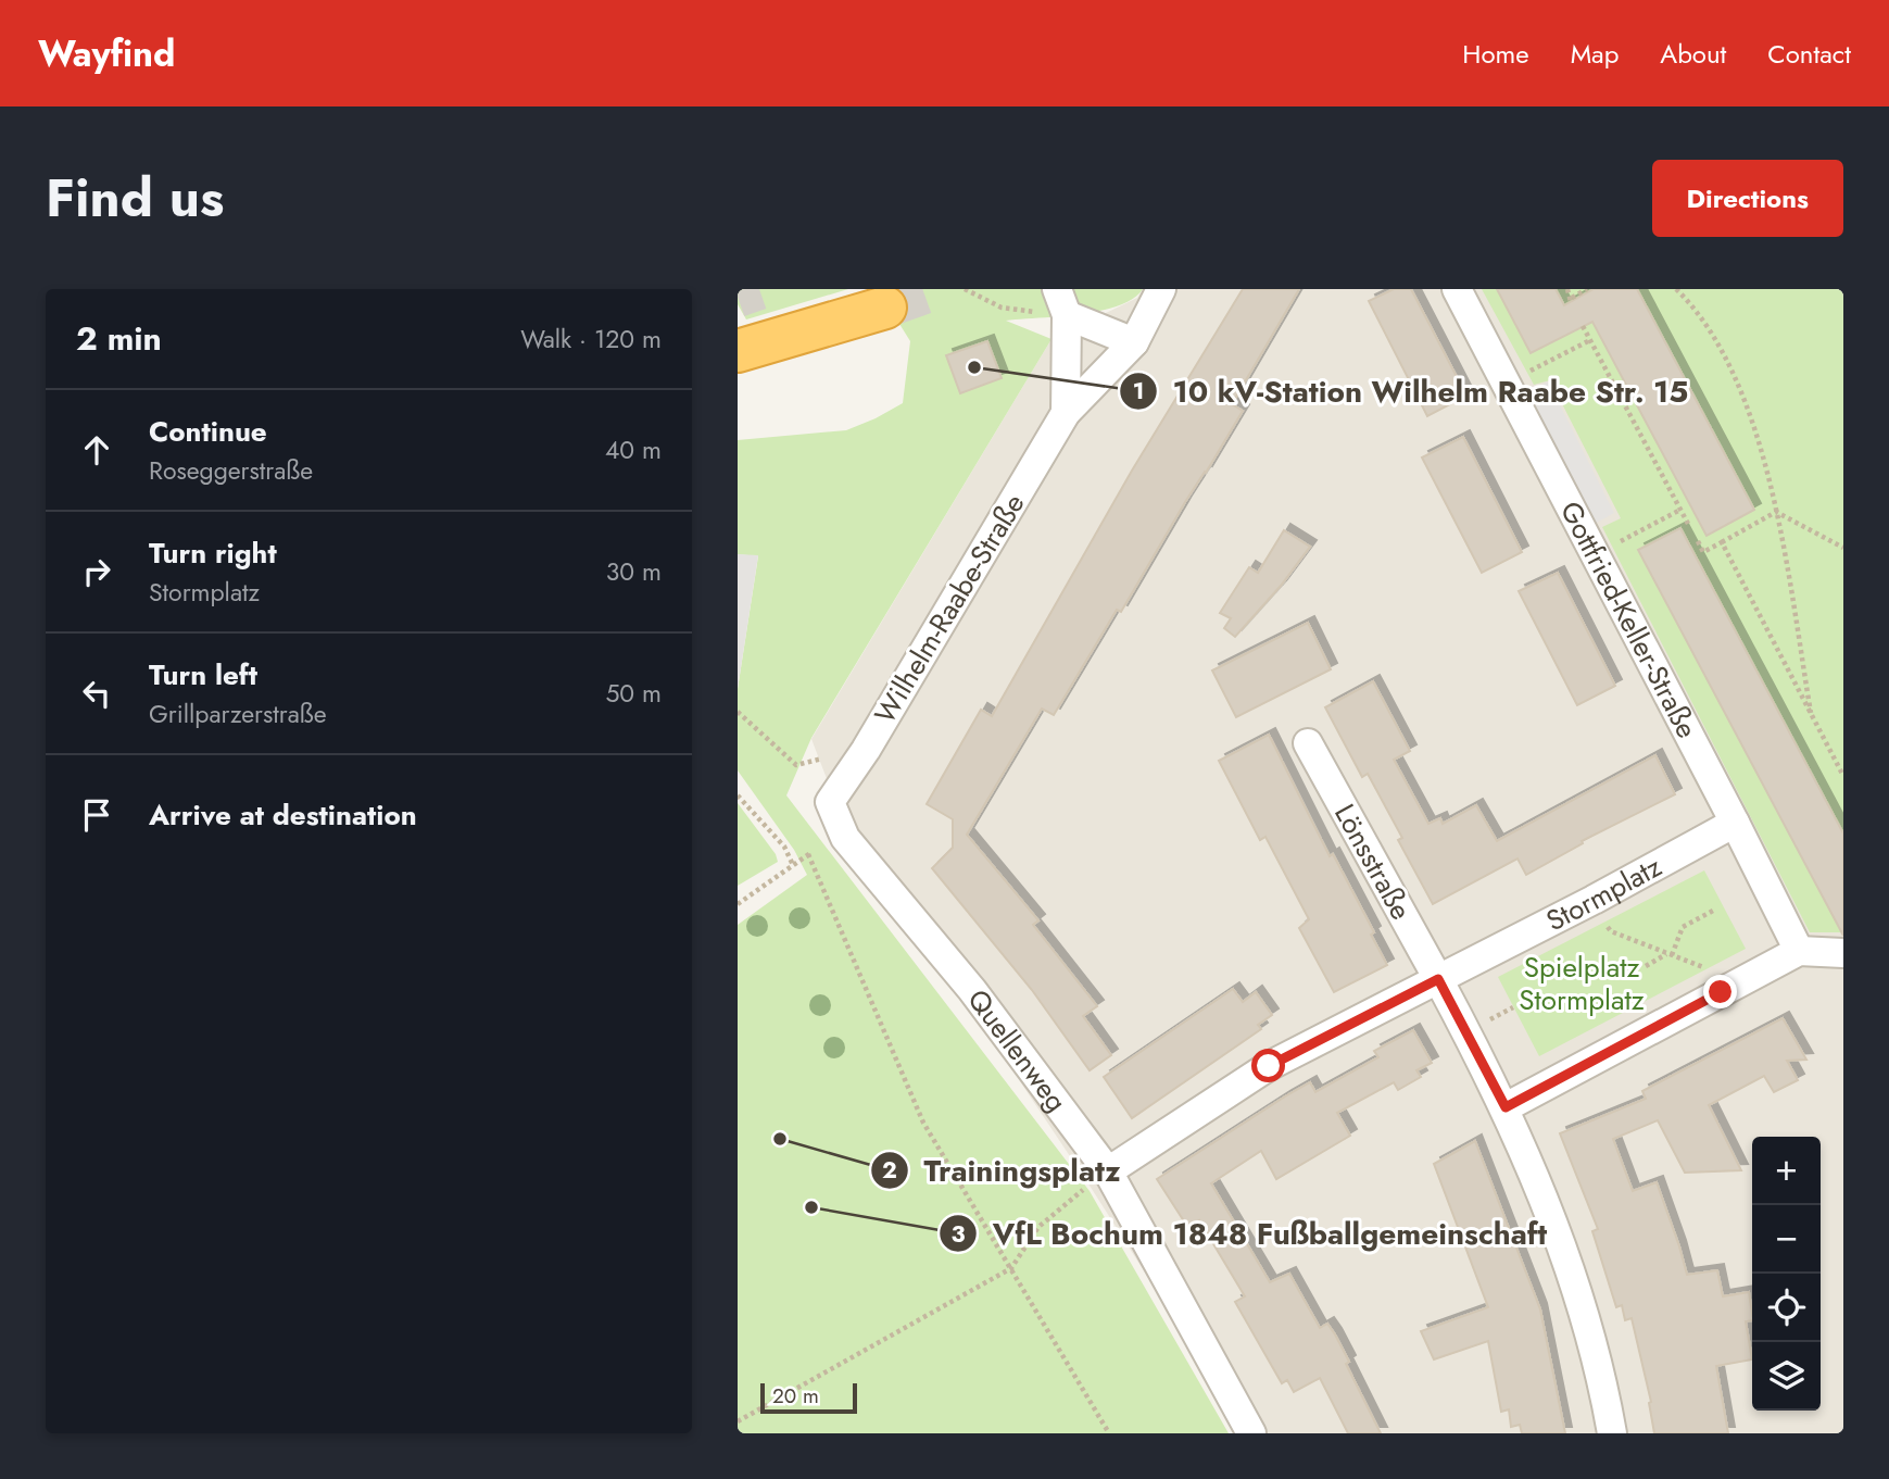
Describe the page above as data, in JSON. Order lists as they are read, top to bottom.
{
  "streets": {
    "street": [
      "Wilhelm-Raabe-Straße",
      "Gottfried-Keller-Straße",
      "Lönsstraße",
      "Stormplatz",
      "Quellenweg"
    ]
  },
  "crossings": [
    ["Wilhelm-Raabe-Straße", "Quellenweg"],
    ["Gottfried-Keller-Straße", "Stormplatz"],
    ["Lönsstraße", "Stormplatz"],
    ["Stormplatz", "Quellenweg"]
  ],
  "parks": ["Spielplatz Stormplatz"],
  "places": ["10 kV-Station Wilhelm Raabe Str. 15", "Trainingsplatz", "VfL Bochum 1848 Fußballgemeinschaft"],
  "scale_bar": "20 m",
  "page": {
    "header": "Wayfind",
    "nav": [
      "Home",
      "Map",
      "About",
      "Contact"
    ],
    "title": "Find us",
    "buttons": "Directions",
    "heading": ["2 min", "Walk · 120 m"],
    "list": [
      ["Continue", "Roseggerstraße", "40 m"],
      ["Turn right", "Stormplatz", "30 m"],
      ["Turn left", "Grillparzerstraße", "50 m"],
      "Arrive at destination"
    ],
    "map_buttons": ["+", "−"],
    "scale": "20 m"
  }
}
